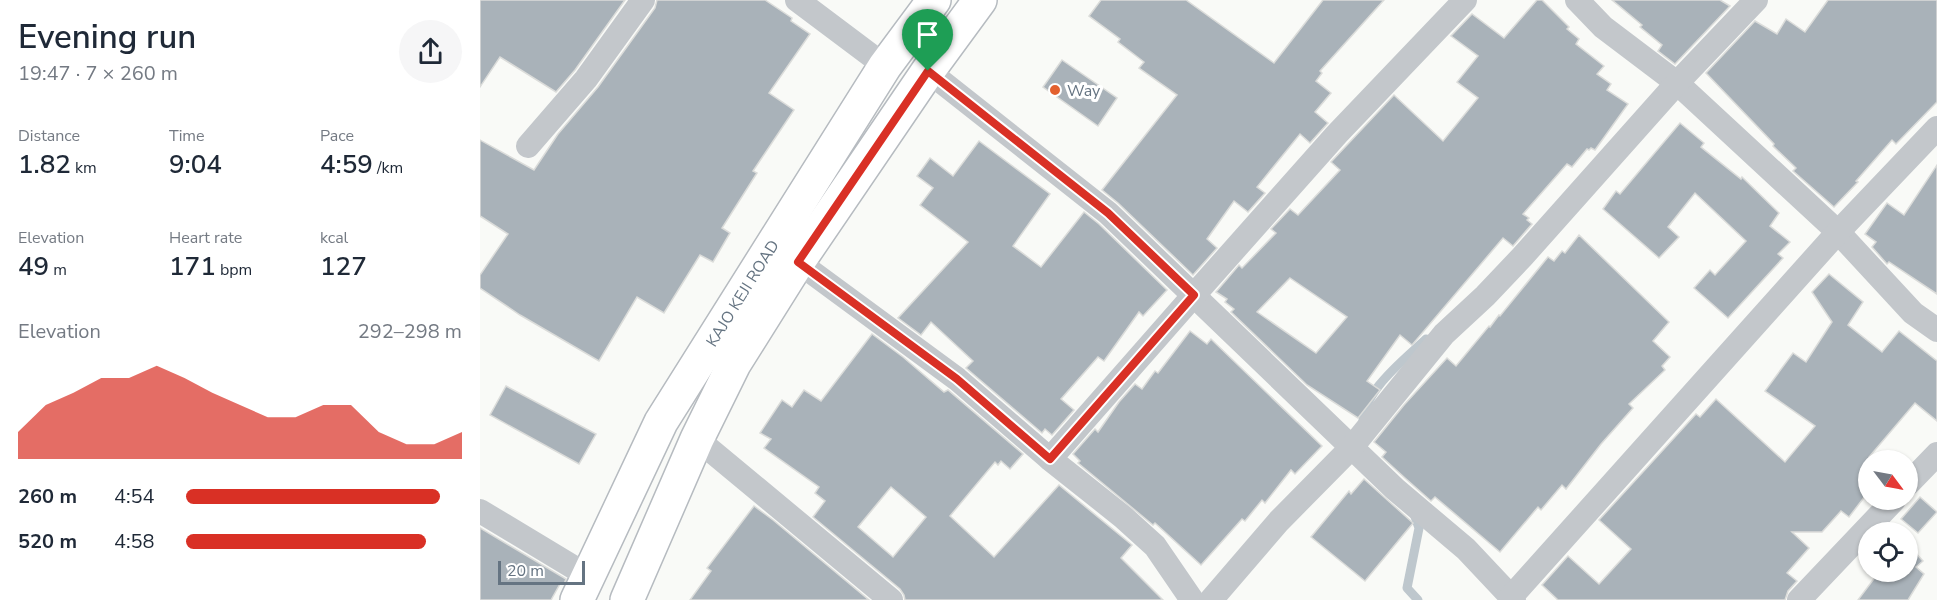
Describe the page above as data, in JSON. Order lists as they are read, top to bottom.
{
  "streets": {
    "main road": ["KAJO KEJI ROAD"]
  },
  "places": ["Way"],
  "scale_bar": "20 m",
  "north": "bottom right",
  "page": {
    "heading": ["Evening run", "19:47 · 7 × 260 m"],
    "stats": [
      ["Distance", "1.82 km"],
      ["Time", "9:04"],
      ["Pace", "4:59 /km"],
      ["Elevation", "49 m"],
      ["Heart rate", "171 bpm"],
      ["kcal", "127"]
    ],
    "chart": ["Elevation", "292–298 m"],
    "list": [
      {
        "name": "260 m",
        "note": "4:54"
      },
      {
        "name": "520 m",
        "note": "4:58"
      }
    ],
    "scale": "20 m"
  }
}
